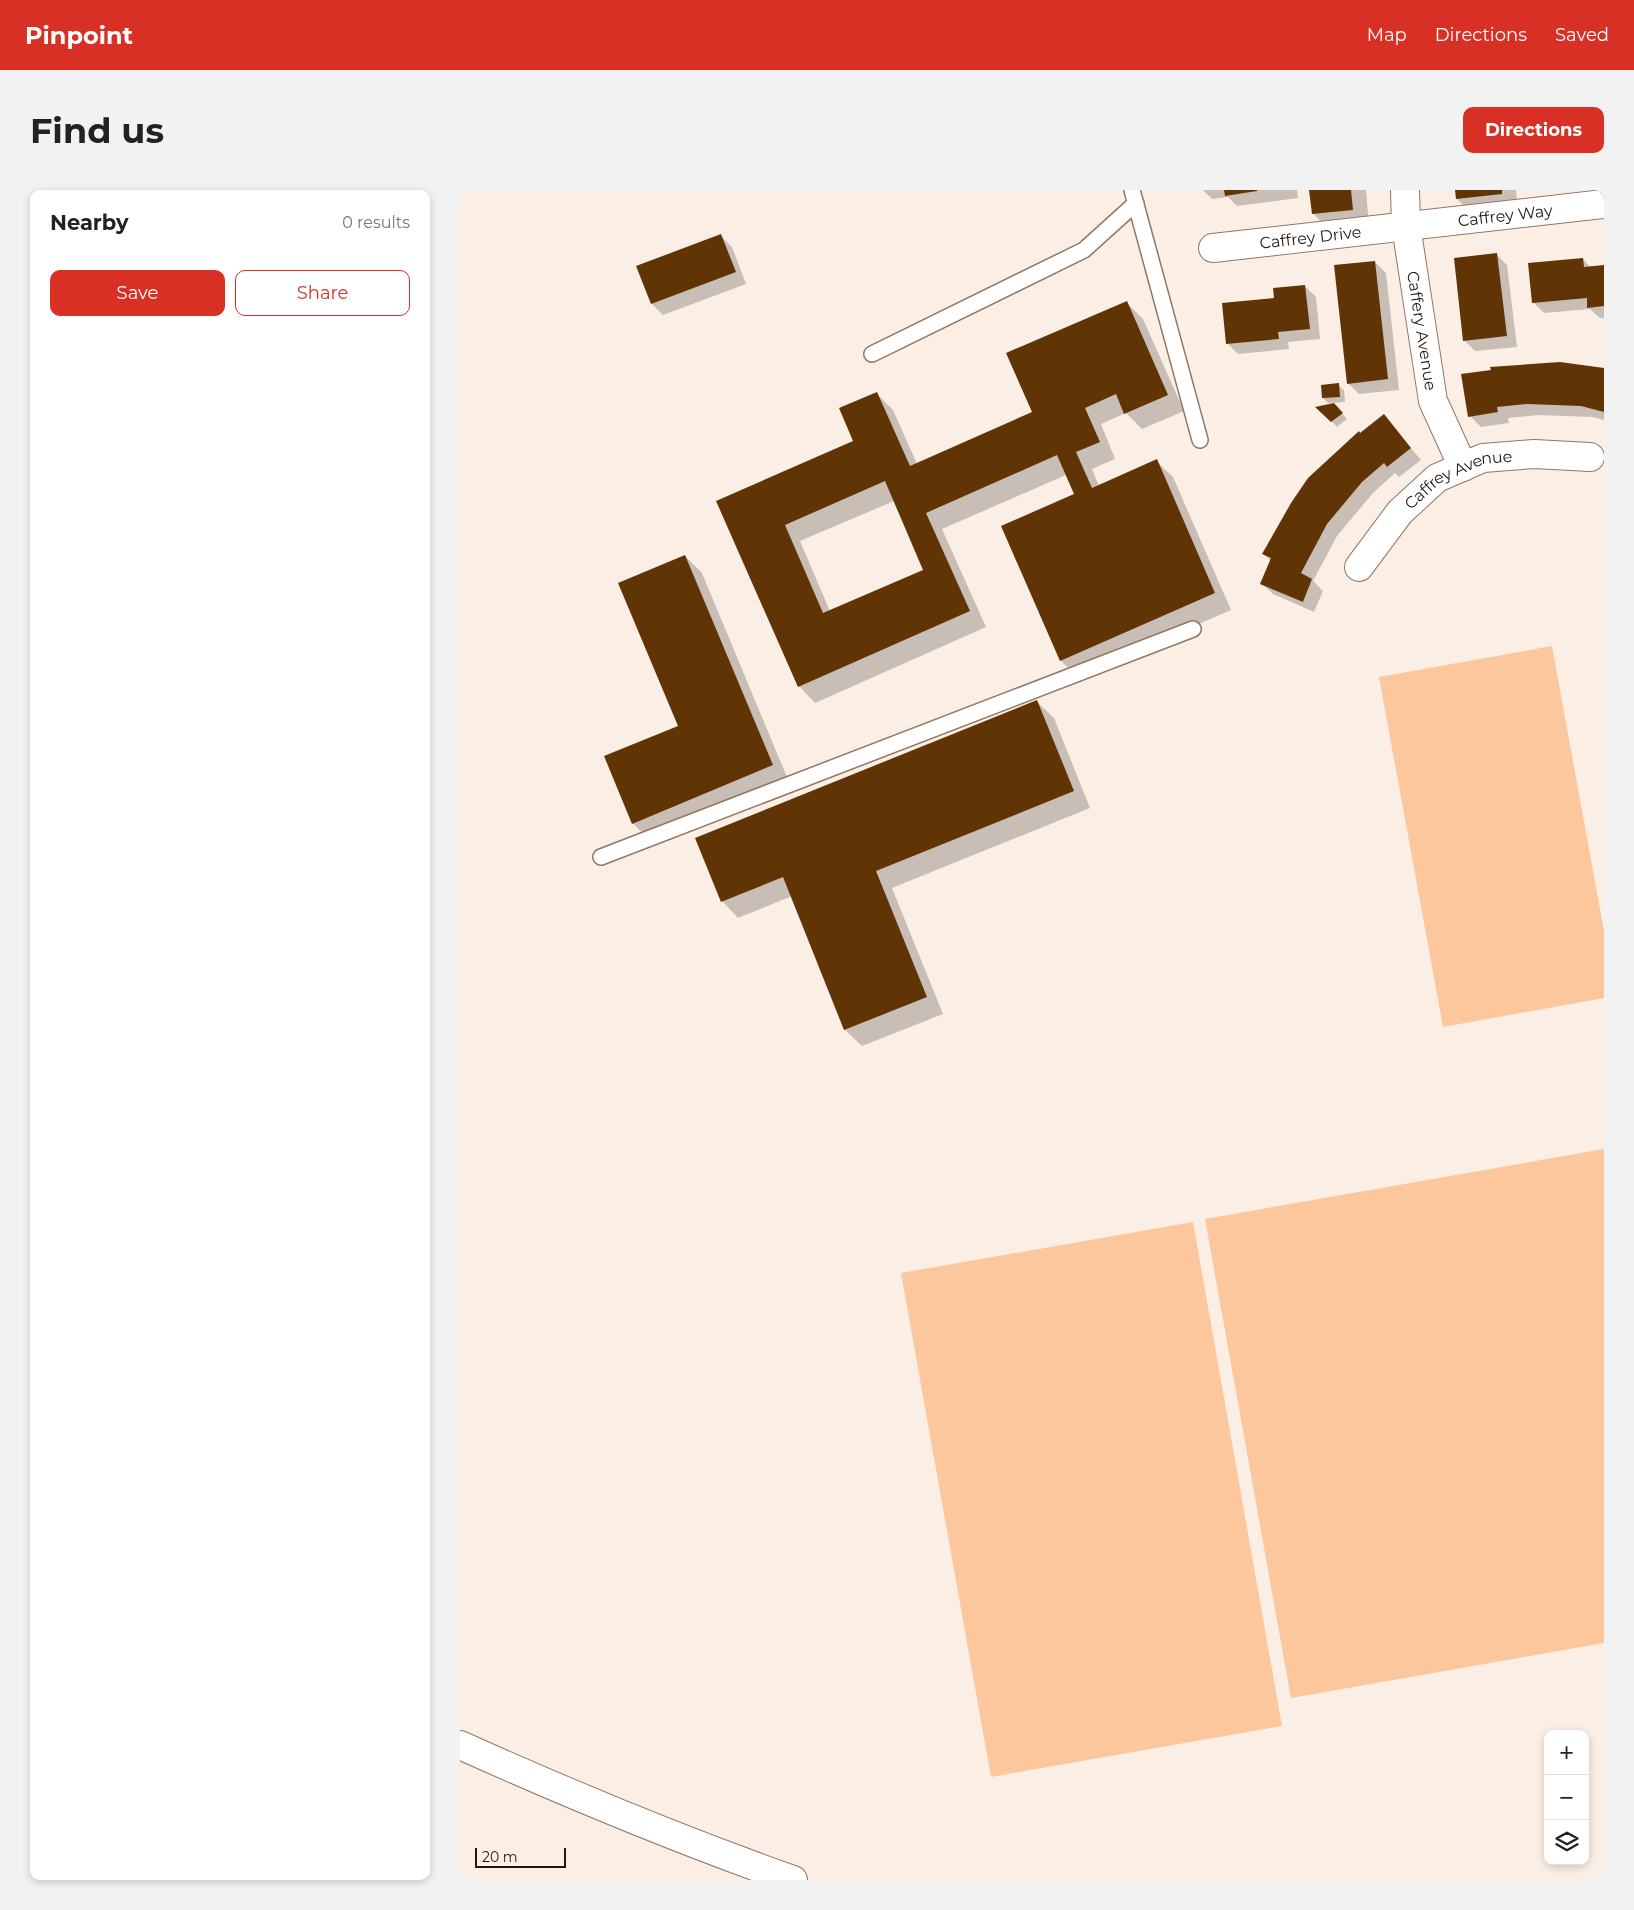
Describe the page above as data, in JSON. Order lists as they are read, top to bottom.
{
  "streets": {
    "street": [
      "Caffrey Way",
      "Caffrey Drive",
      "Caffery Avenue",
      "Caffrey Avenue"
    ]
  },
  "crossings": [
    ["Caffrey Way", "Caffrey Drive"],
    ["Caffrey Way", "Caffery Avenue"],
    ["Caffrey Drive", "Caffery Avenue"],
    ["Caffery Avenue", "Caffrey Avenue"]
  ],
  "scale_bar": "20 m",
  "page": {
    "header": "Pinpoint",
    "nav": ["Map", "Directions", "Saved"],
    "buttons": [
      "Directions",
      ["Save", "Share"]
    ],
    "title": "Find us",
    "heading": ["Nearby", "0 results"],
    "map_buttons": ["+", "−"],
    "scale": "20 m"
  }
}
